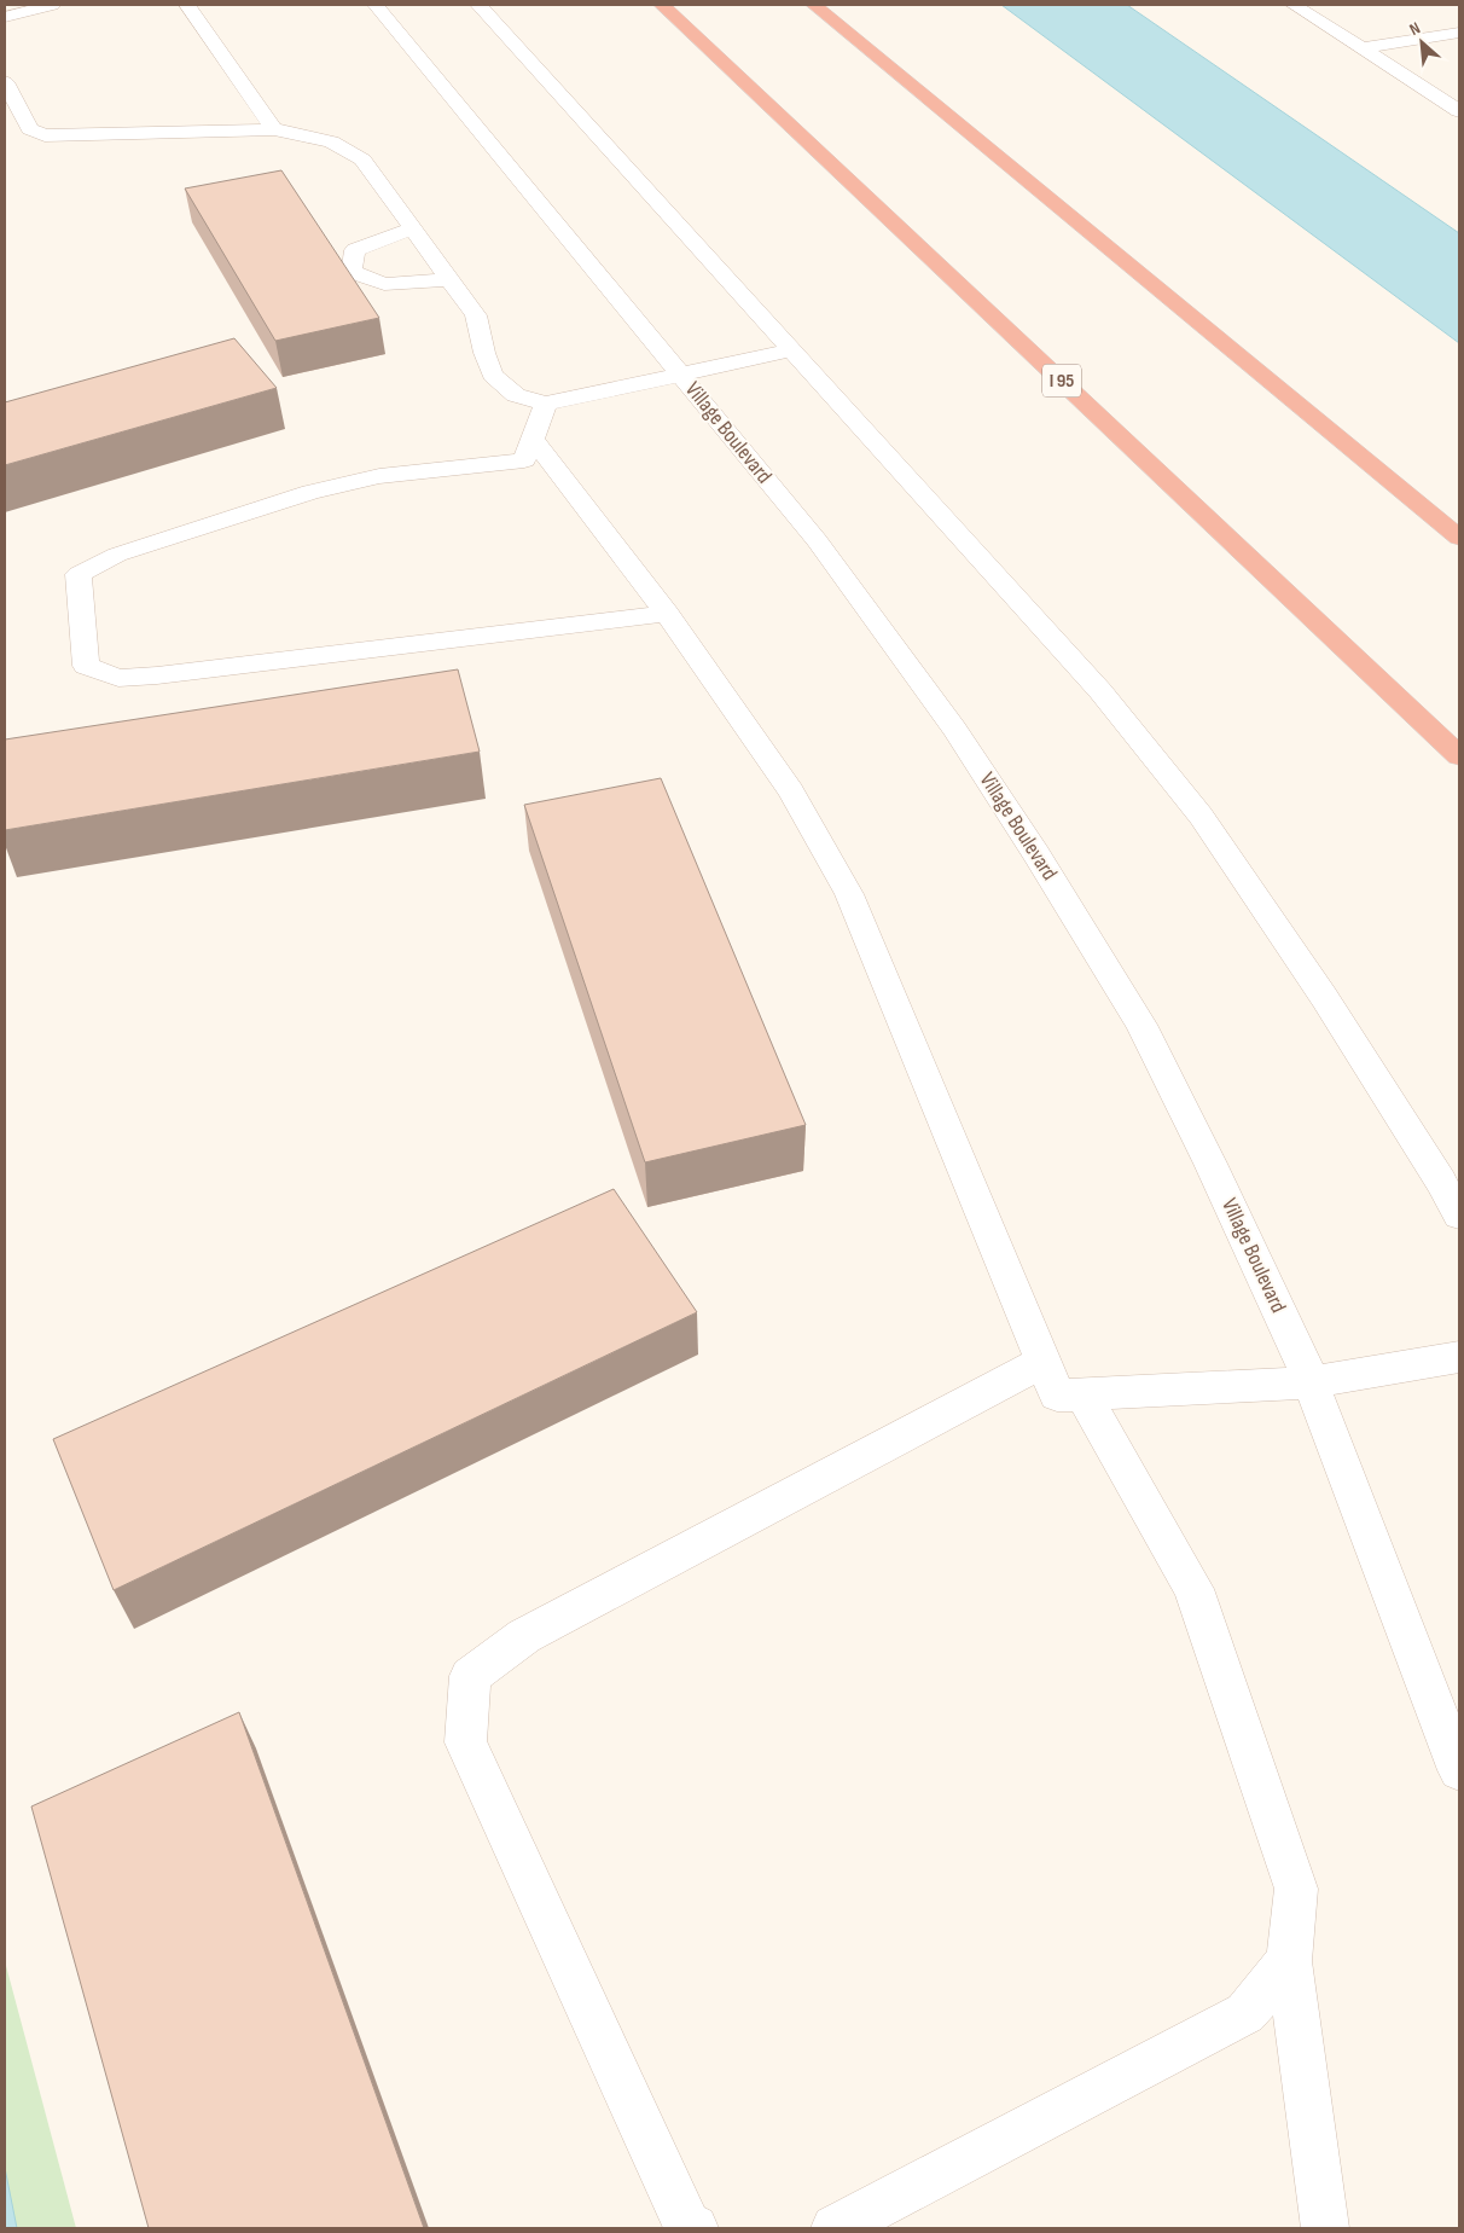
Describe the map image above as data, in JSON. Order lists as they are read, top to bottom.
{
  "streets": {
    "highway": ["I 95"],
    "street": ["Village Boulevard"]
  },
  "north": "top left"
}
